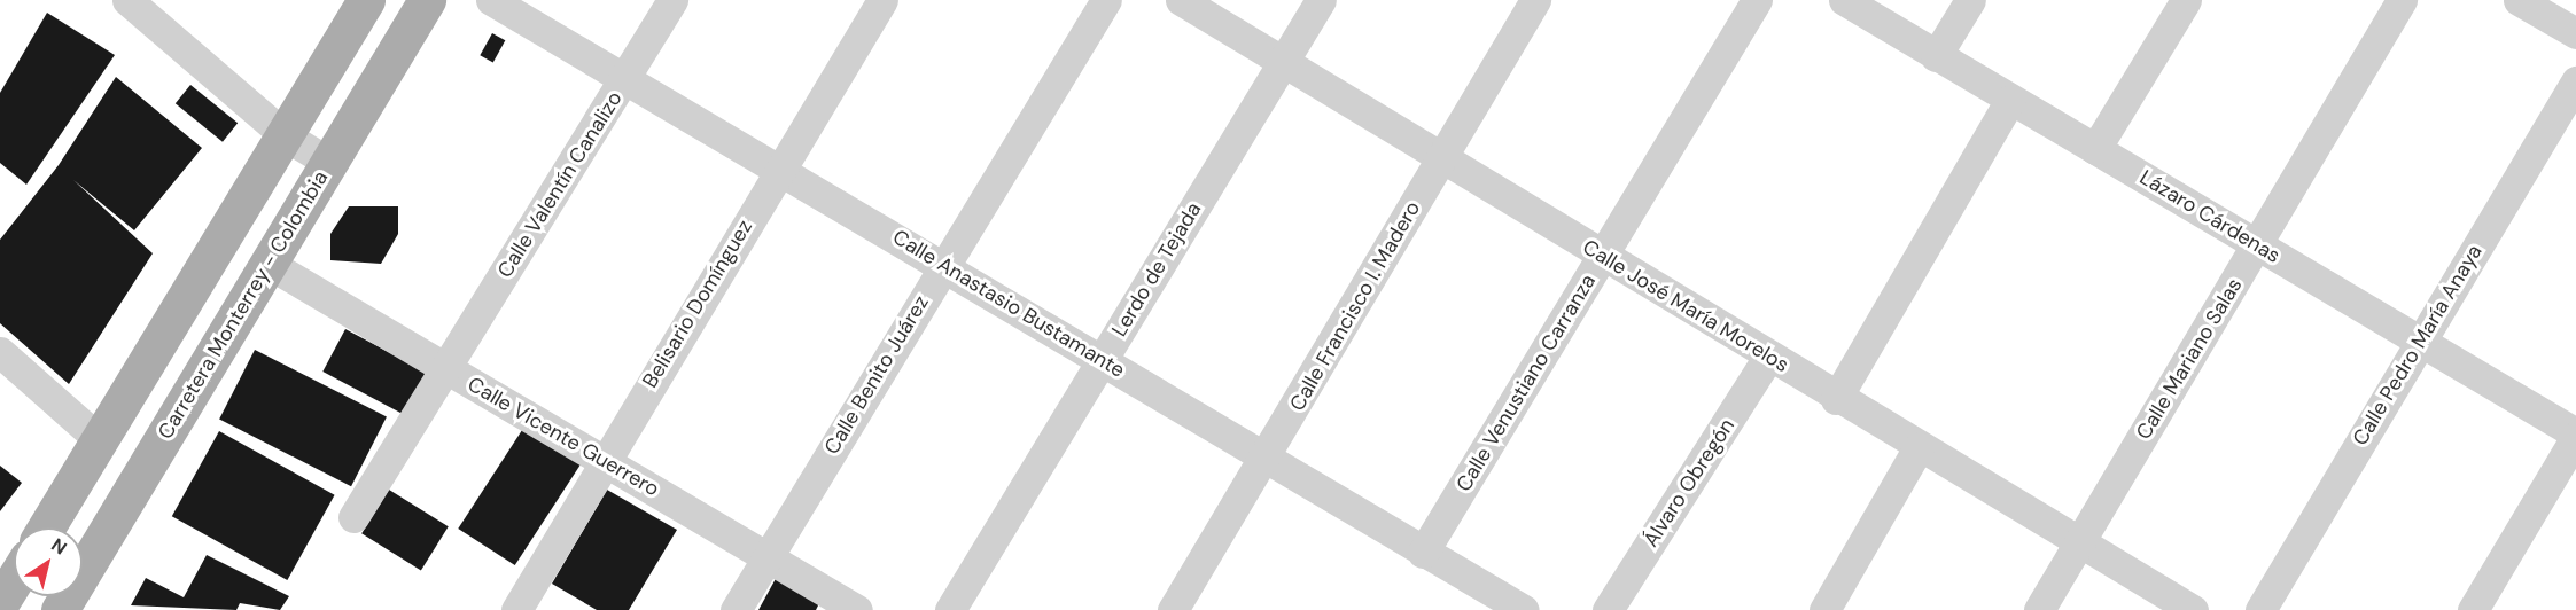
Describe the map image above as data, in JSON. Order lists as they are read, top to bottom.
{
  "streets": {
    "main road": ["Carretera Monterrey - Colombia"],
    "street": [
      "Calle Valentín Canalizo",
      "Lázaro Cárdenas",
      "Lerdo de Tejada",
      "Belisario Domínguez",
      "Calle Anastasio Bustamante",
      "Calle Francisco I. Madero",
      "Calle José María Morelos",
      "Calle Pedro María Anaya",
      "Calle Mariano Salas",
      "Calle Benito Juárez",
      "Calle Venustiano Carranza",
      "Calle Vicente Guerrero",
      "Álvaro Obregón"
    ]
  },
  "crossings": [
    ["Calle Valentín Canalizo", "Calle Anastasio Bustamante"],
    ["Calle Valentín Canalizo", "Calle Vicente Guerrero"],
    ["Lázaro Cárdenas", "Calle Pedro María Anaya"],
    ["Lázaro Cárdenas", "Calle Mariano Salas"],
    ["Lerdo de Tejada", "Calle Anastasio Bustamante"],
    ["Lerdo de Tejada", "Calle José María Morelos"],
    ["Belisario Domínguez", "Calle Anastasio Bustamante"],
    ["Belisario Domínguez", "Calle Vicente Guerrero"],
    ["Calle Anastasio Bustamante", "Calle Francisco I. Madero"],
    ["Calle Anastasio Bustamante", "Calle Benito Juárez"],
    ["Calle Anastasio Bustamante", "Calle Venustiano Carranza"],
    ["Carretera Monterrey - Colombia", "Calle Vicente Guerrero"],
    ["Calle Francisco I. Madero", "Calle José María Morelos"],
    ["Calle José María Morelos", "Calle Mariano Salas"],
    ["Calle José María Morelos", "Calle Venustiano Carranza"],
    ["Calle José María Morelos", "Álvaro Obregón"],
    ["Calle Benito Juárez", "Calle Vicente Guerrero"]
  ],
  "north": "top right"
}
